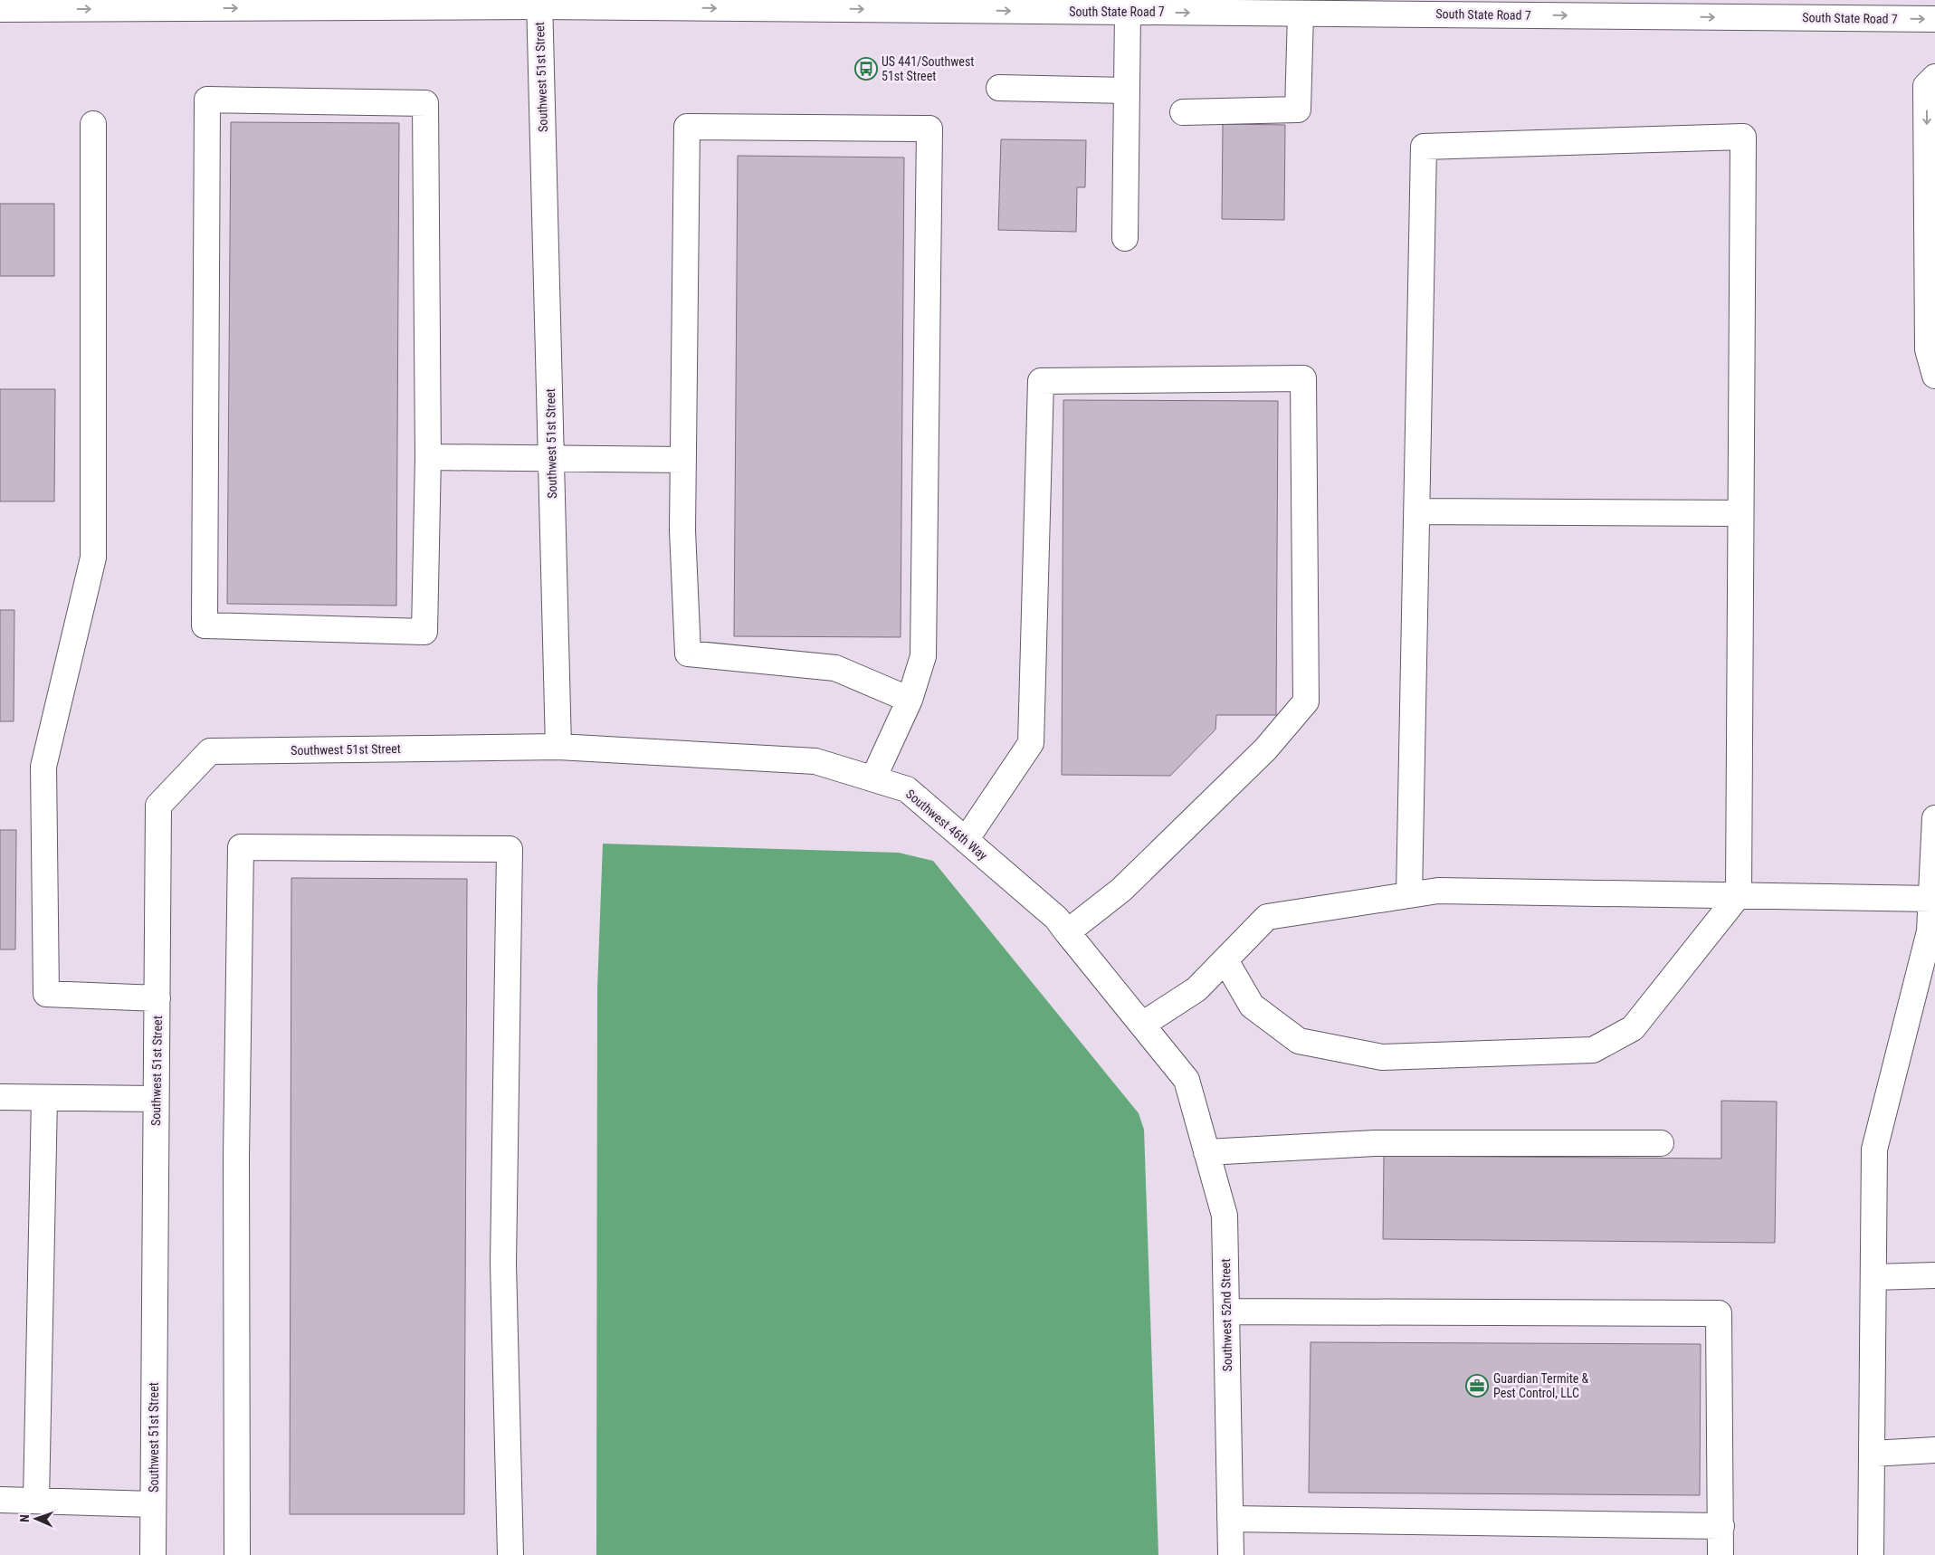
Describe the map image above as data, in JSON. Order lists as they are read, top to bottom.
{
  "streets": {
    "street": [
      "South State Road 7",
      "Southwest 51st Street",
      "Southwest 46th Way",
      "Southwest 52nd Street"
    ]
  },
  "crossings": [
    ["South State Road 7", "Southwest 51st Street"],
    ["Southwest 51st Street", "Southwest 46th Way"],
    ["Southwest 46th Way", "Southwest 52nd Street"]
  ],
  "one_way": ["South State Road 7"],
  "places": {
    "bus stop": ["US 441/Southwest 51st Street"],
    "office": ["Guardian Termite & Pest Control, LLC"]
  },
  "north": "left"
}
